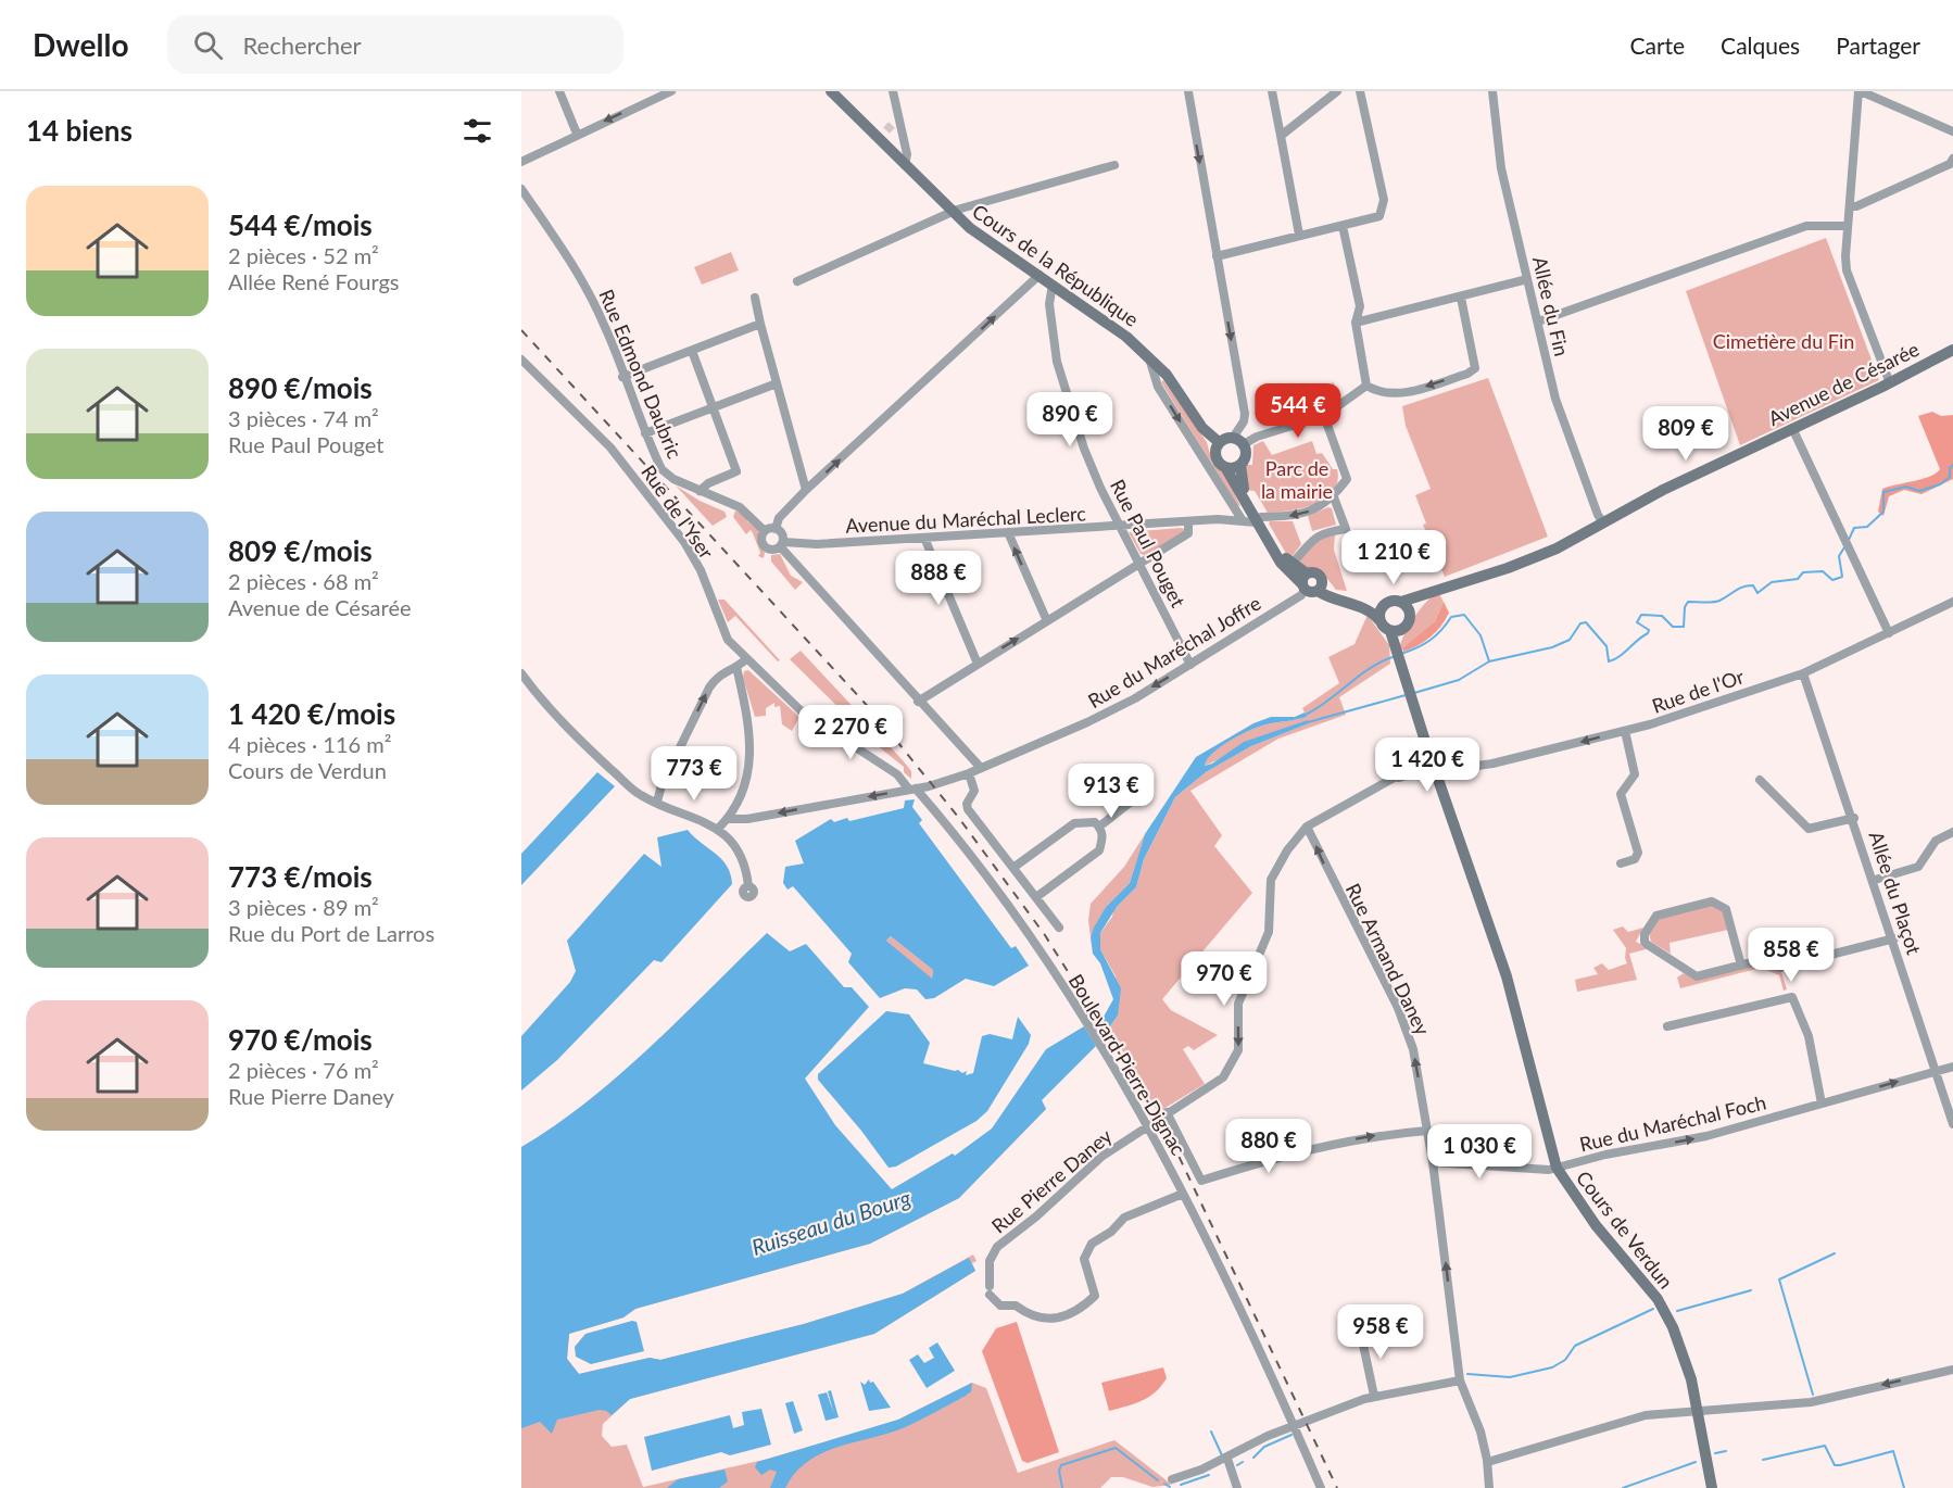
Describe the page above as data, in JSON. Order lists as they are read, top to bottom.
{
  "streets": {
    "main road": ["Cours de la République", "Avenue de Césarée", "Cours de Verdun"],
    "street": [
      "Allée du Fin",
      "Rue Edmond Daubric",
      "Rue de l'Yser",
      "Avenue du Maréchal Leclerc",
      "Rue Paul Pouget",
      "Rue du Maréchal Joffre",
      "Rue de l'Or",
      "Allée du Plaçot",
      "Rue Armand Daney",
      "Boulevard Pierre Dignac",
      "Rue du Maréchal Foch",
      "Rue Pierre Daney"
    ]
  },
  "crossings": [
    ["Cours de la République", "Rue Paul Pouget"],
    ["Allée du Fin", "Avenue de Césarée"],
    ["Rue Edmond Daubric", "Avenue du Maréchal Leclerc"],
    ["Rue Edmond Daubric", "Rue du Maréchal Joffre"],
    ["Avenue de Césarée", "Cours de Verdun"],
    ["Rue de l'Yser", "Rue du Maréchal Joffre"],
    ["Rue de l'Yser", "Boulevard Pierre Dignac"],
    ["Avenue du Maréchal Leclerc", "Rue Paul Pouget"],
    ["Rue Paul Pouget", "Rue du Maréchal Joffre"],
    ["Rue du Maréchal Joffre", "Boulevard Pierre Dignac"],
    ["Rue de l'Or", "Allée du Plaçot"],
    ["Rue de l'Or", "Cours de Verdun"],
    ["Allée du Plaçot", "Rue du Maréchal Foch"],
    ["Rue Armand Daney", "Rue du Maréchal Foch"],
    ["Rue Armand Daney", "Rue Pierre Daney"],
    ["Boulevard Pierre Dignac", "Rue Pierre Daney"],
    ["Rue du Maréchal Foch", "Cours de Verdun"]
  ],
  "one_way": [
    "Rue du Maréchal Joffre",
    "Rue de l'Or",
    "Rue Armand Daney",
    "Rue du Maréchal Foch",
    "Rue Pierre Daney"
  ],
  "water": ["Ruisseau du Bourg"],
  "parks": ["Cimetière du Fin", "Parc de la mairie"],
  "page": {
    "header": "Dwello",
    "search": "Rechercher",
    "nav": ["Carte", "Calques", "Partager"],
    "heading": "14 biens",
    "list": [
      {
        "name": "544 €/mois",
        "note": "2 pièces · 52 m² · Allée René Fourgs"
      },
      {
        "name": "890 €/mois",
        "note": "3 pièces · 74 m² · Rue Paul Pouget"
      },
      {
        "name": "809 €/mois",
        "note": "2 pièces · 68 m² · Avenue de Césarée"
      },
      {
        "name": "1 420 €/mois",
        "note": "4 pièces · 116 m² · Cours de Verdun"
      },
      {
        "name": "773 €/mois",
        "note": "3 pièces · 89 m² · Rue du Port de Larros"
      },
      {
        "name": "970 €/mois",
        "note": "2 pièces · 76 m² · Rue Pierre Daney"
      }
    ],
    "price": [
      "544 €",
      "890 €",
      "809 €",
      "1 210 €",
      "888 €",
      "2 270 €",
      "1 420 €",
      "773 €",
      "913 €",
      "858 €",
      "970 €",
      "880 €",
      "1 030 €",
      "958 €"
    ]
  }
}
